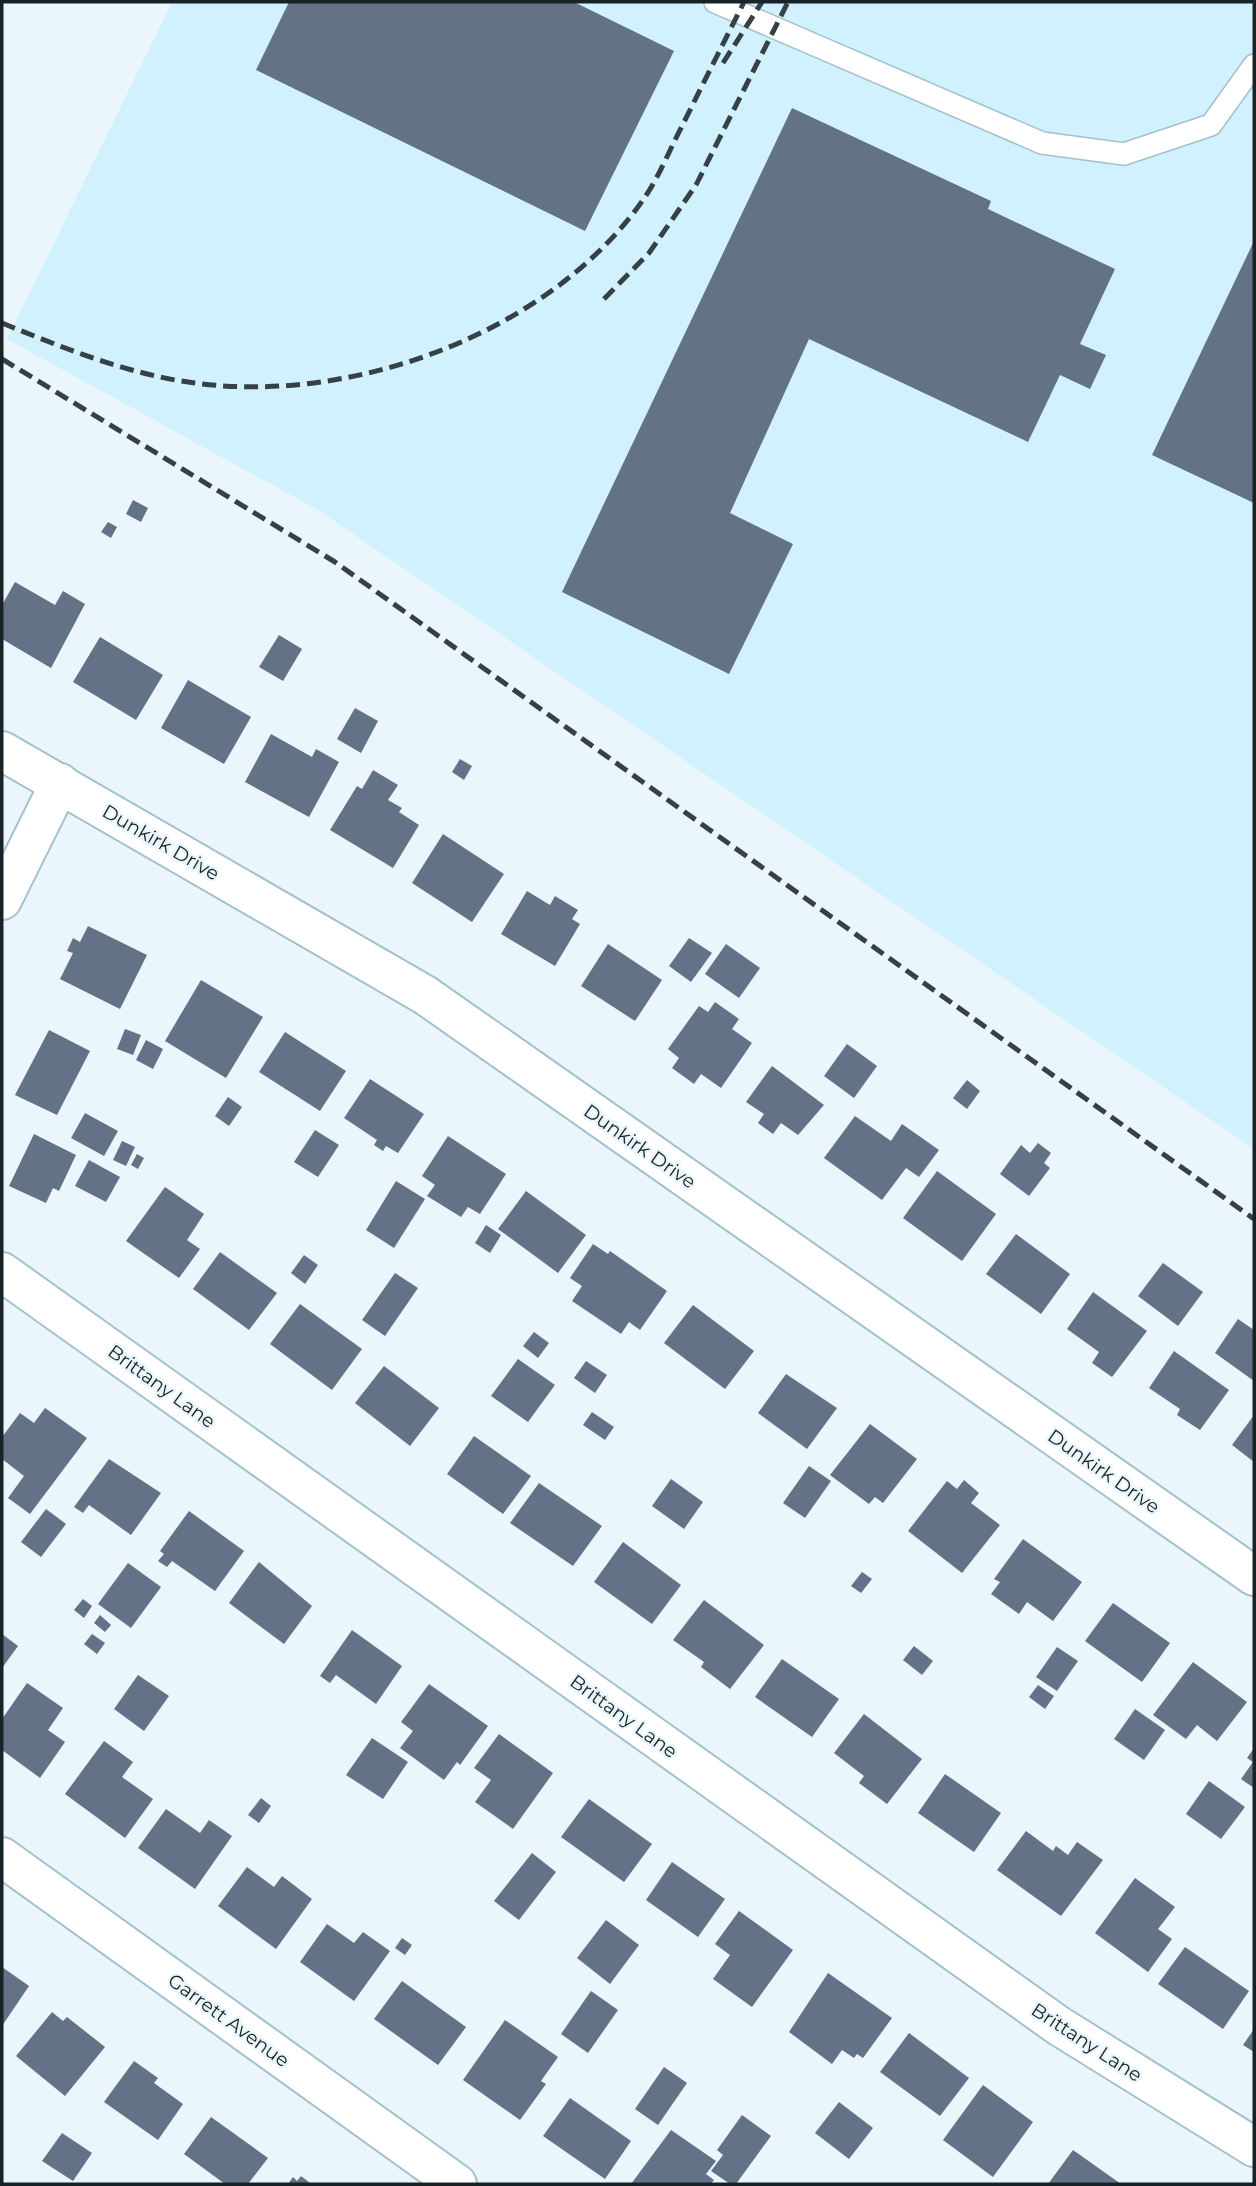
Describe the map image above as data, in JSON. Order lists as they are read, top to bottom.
{
  "streets": {
    "street": ["Dunkirk Drive", "Brittany Lane", "Garrett Avenue"]
  }
}
